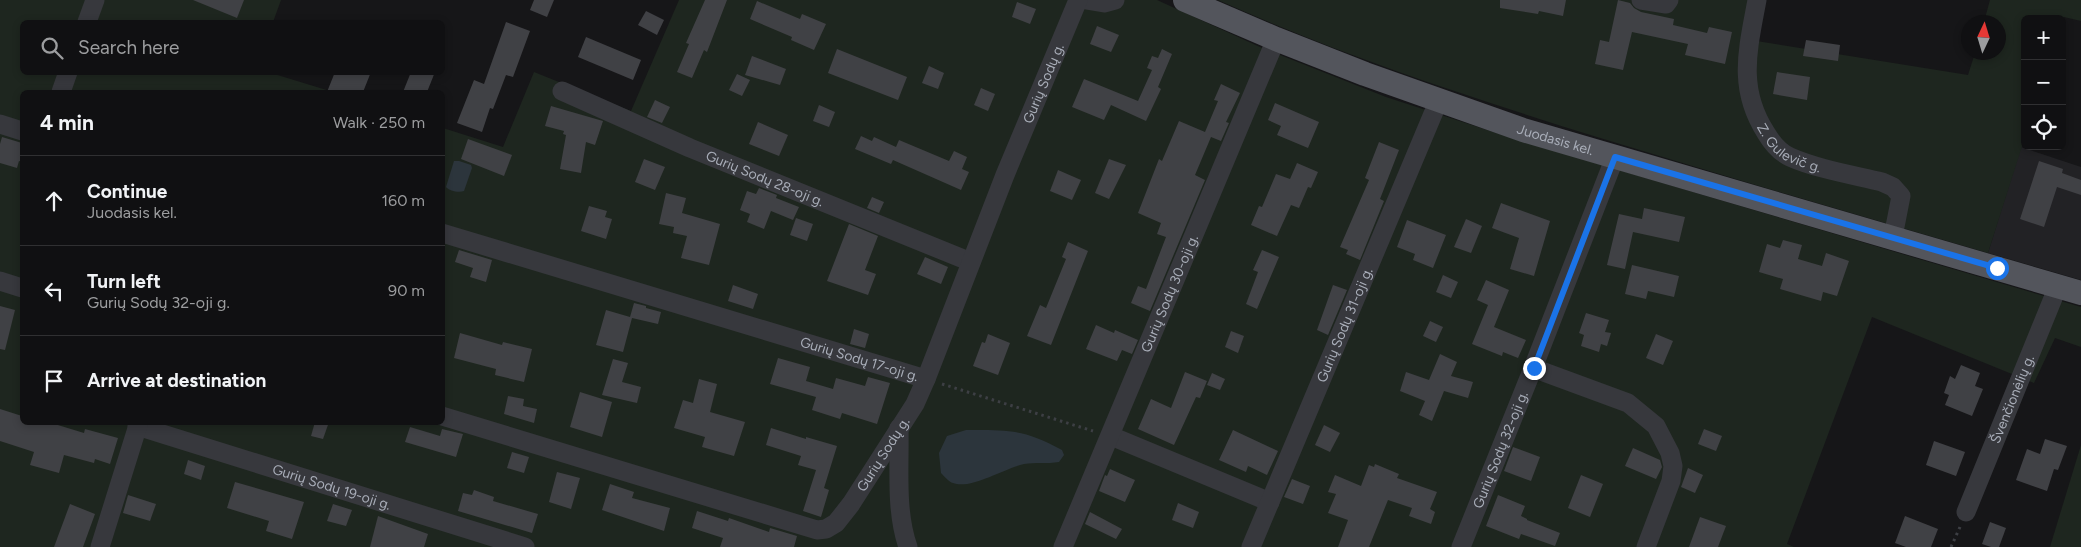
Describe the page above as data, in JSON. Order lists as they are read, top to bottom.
{
  "streets": {
    "main road": ["Juodasis kel."],
    "street": [
      "Gurių Sodų g.",
      "Z. Gulevič g.",
      "Gurių Sodų 28-oji g.",
      "Gurių Sodų 30-oji g.",
      "Gurių Sodų 31-oji g.",
      "Gurių Sodų 17-oji g.",
      "Švenčionėlių g.",
      "Gurių Sodų 32-oji g.",
      "Gurių Sodų 19-oji g."
    ]
  },
  "crossings": [
    ["Gurių Sodų g.", "Gurių Sodų 28-oji g."],
    ["Gurių Sodų g.", "Gurių Sodų 17-oji g."],
    ["Juodasis kel.", "Z. Gulevič g."],
    ["Juodasis kel.", "Gurių Sodų 30-oji g."],
    ["Juodasis kel.", "Gurių Sodų 31-oji g."],
    ["Juodasis kel.", "Švenčionėlių g."],
    ["Juodasis kel.", "Gurių Sodų 32-oji g."],
    ["Gurių Sodų 30-oji g.", "Gurių Sodų 17-oji g."]
  ],
  "north": "top",
  "page": {
    "map_buttons": ["+", "−"],
    "search": "Search here",
    "heading": ["4 min", "Walk · 250 m"],
    "list": [
      ["Continue", "Juodasis kel.", "160 m"],
      ["Turn left", "Gurių Sodų 32-oji g.", "90 m"],
      "Arrive at destination"
    ]
  }
}
